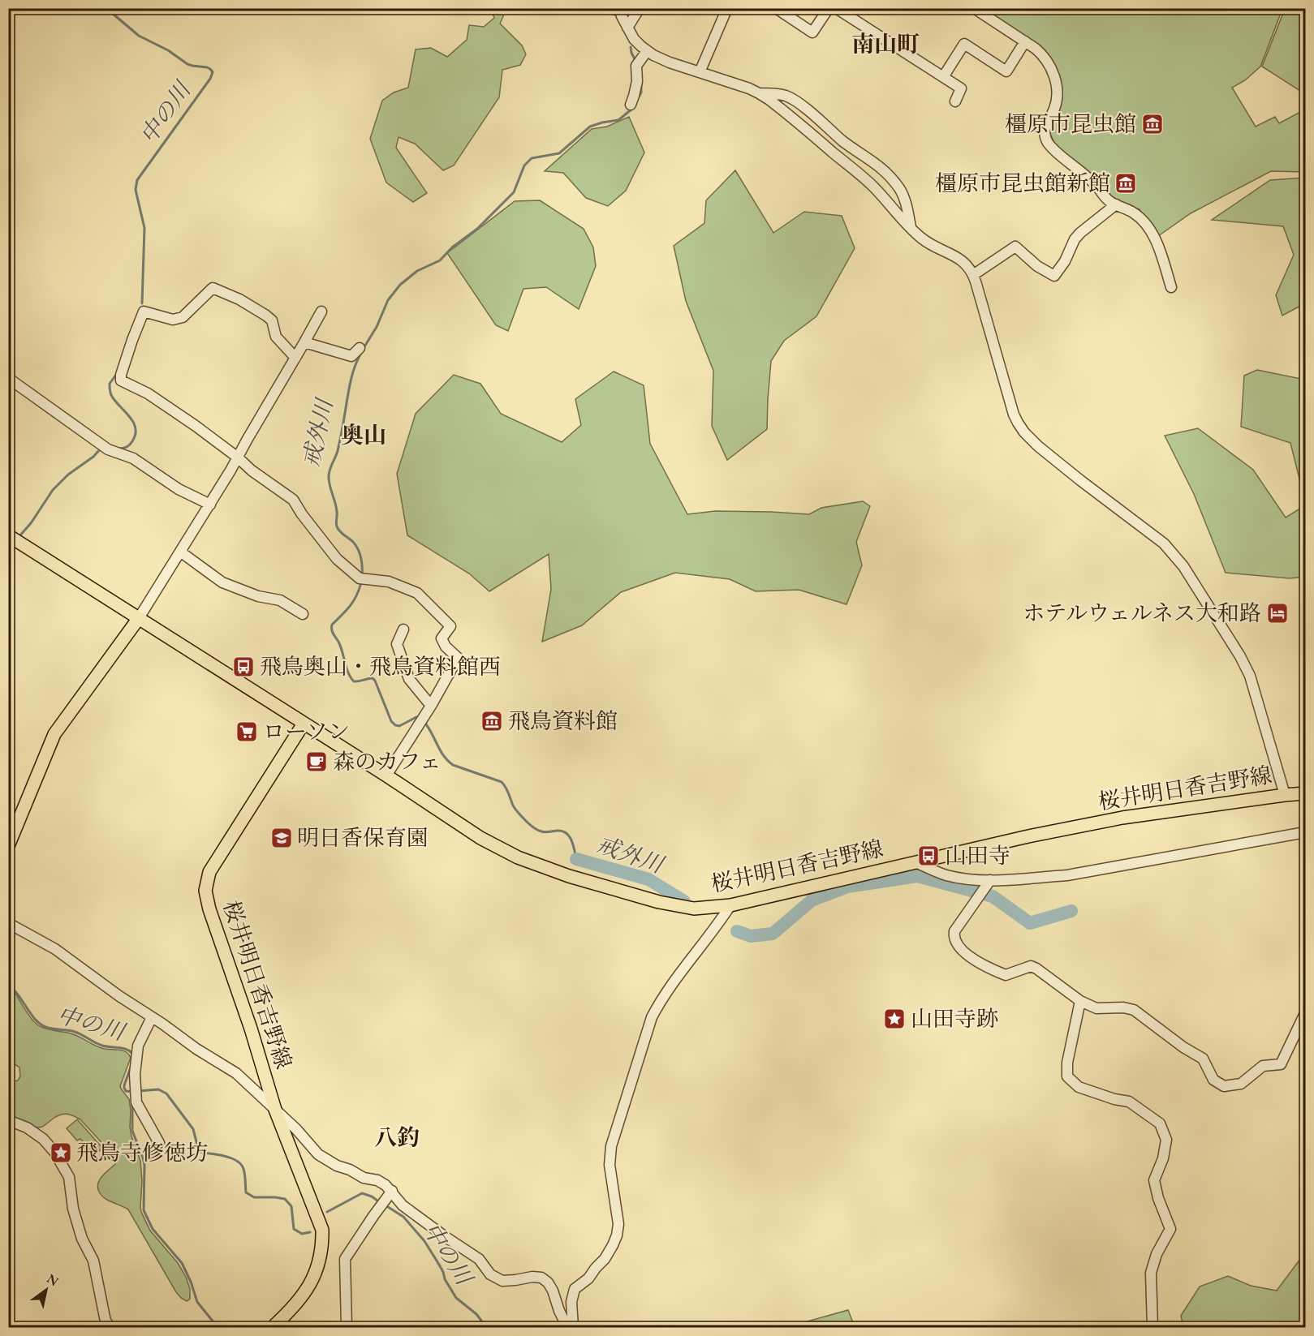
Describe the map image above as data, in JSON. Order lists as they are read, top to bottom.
{
  "streets": {
    "main road": ["桜井明日香吉野線"]
  },
  "districts": ["南山町", "奥山", "八釣"],
  "water": ["中の川", "戒外川"],
  "places": {
    "museum": ["橿原市昆虫館", "橿原市昆虫館新館", "飛鳥資料館"],
    "hotel": ["ホテルウェルネス大和路"],
    "bus stop": ["飛鳥奥山・飛鳥資料館西", "山田寺"],
    "supermarket": ["ローソン"],
    "cafe": ["森のカフェ"],
    "school or university": ["明日香保育園"],
    "place": ["山田寺跡", "飛鳥寺修徳坊"]
  },
  "north": "top right"
}
